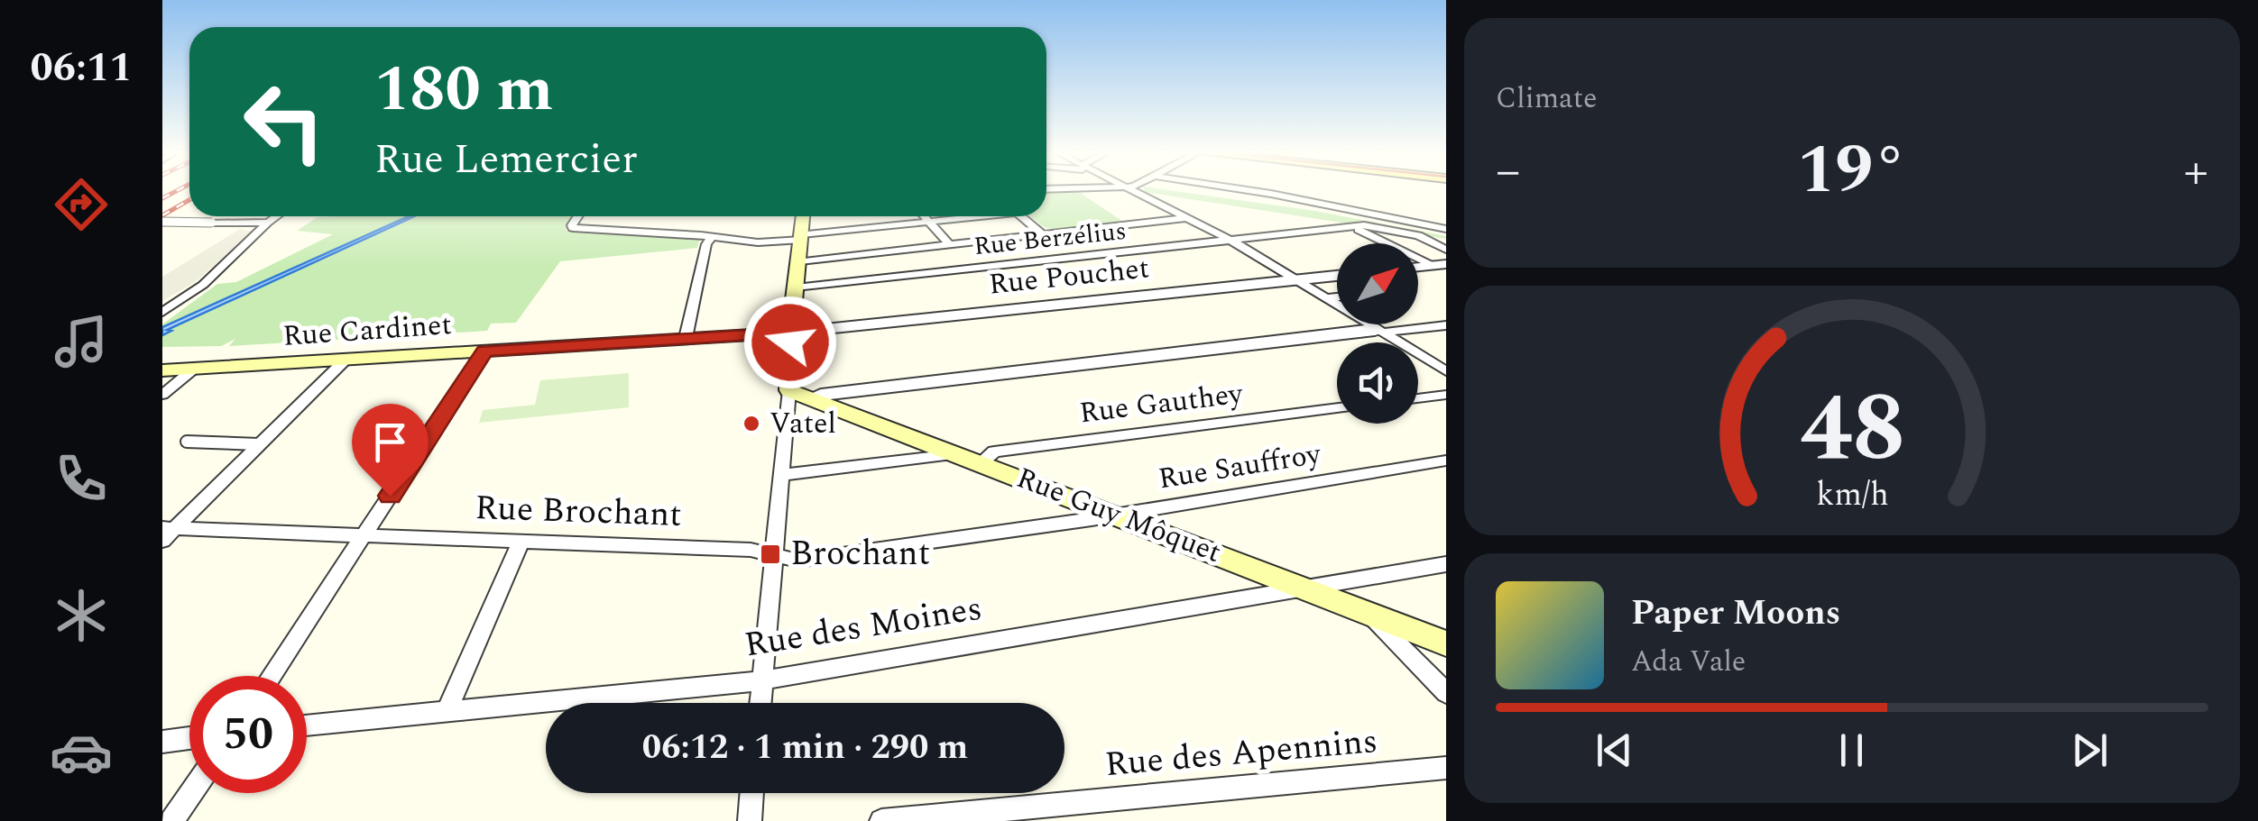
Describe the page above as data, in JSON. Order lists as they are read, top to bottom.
{
  "streets": {
    "main road": ["Rue Cardinet", "Rue Guy Môquet"],
    "street": [
      "Rue Berzélius",
      "Rue Pouchet",
      "Rue Gauthey",
      "Rue Sauffroy",
      "Rue Brochant",
      "Rue des Moines",
      "Rue des Apennins"
    ]
  },
  "crossings": [
    ["Rue Pouchet", "Rue Cardinet"],
    ["Rue Gauthey", "Rue Guy Môquet"],
    ["Rue Sauffroy", "Rue Brochant"],
    ["Rue Sauffroy", "Rue Guy Môquet"],
    ["Rue Guy Môquet", "Rue des Moines"]
  ],
  "places": {
    "other": ["Vatel"],
    "transit": ["Brochant"]
  },
  "north": "top right",
  "page": {
    "tabs": "06:11",
    "tile": "Climate",
    "turn": ["180 m", "Rue Lemercier"],
    "heat": ["−", "19°", "+"],
    "song": ["Paper Moons", "Ada Vale"],
    "limit": "50",
    "trip": "06:12 · 1 min · 290 m",
    "gauge": ["48", "km/h"]
  }
}
